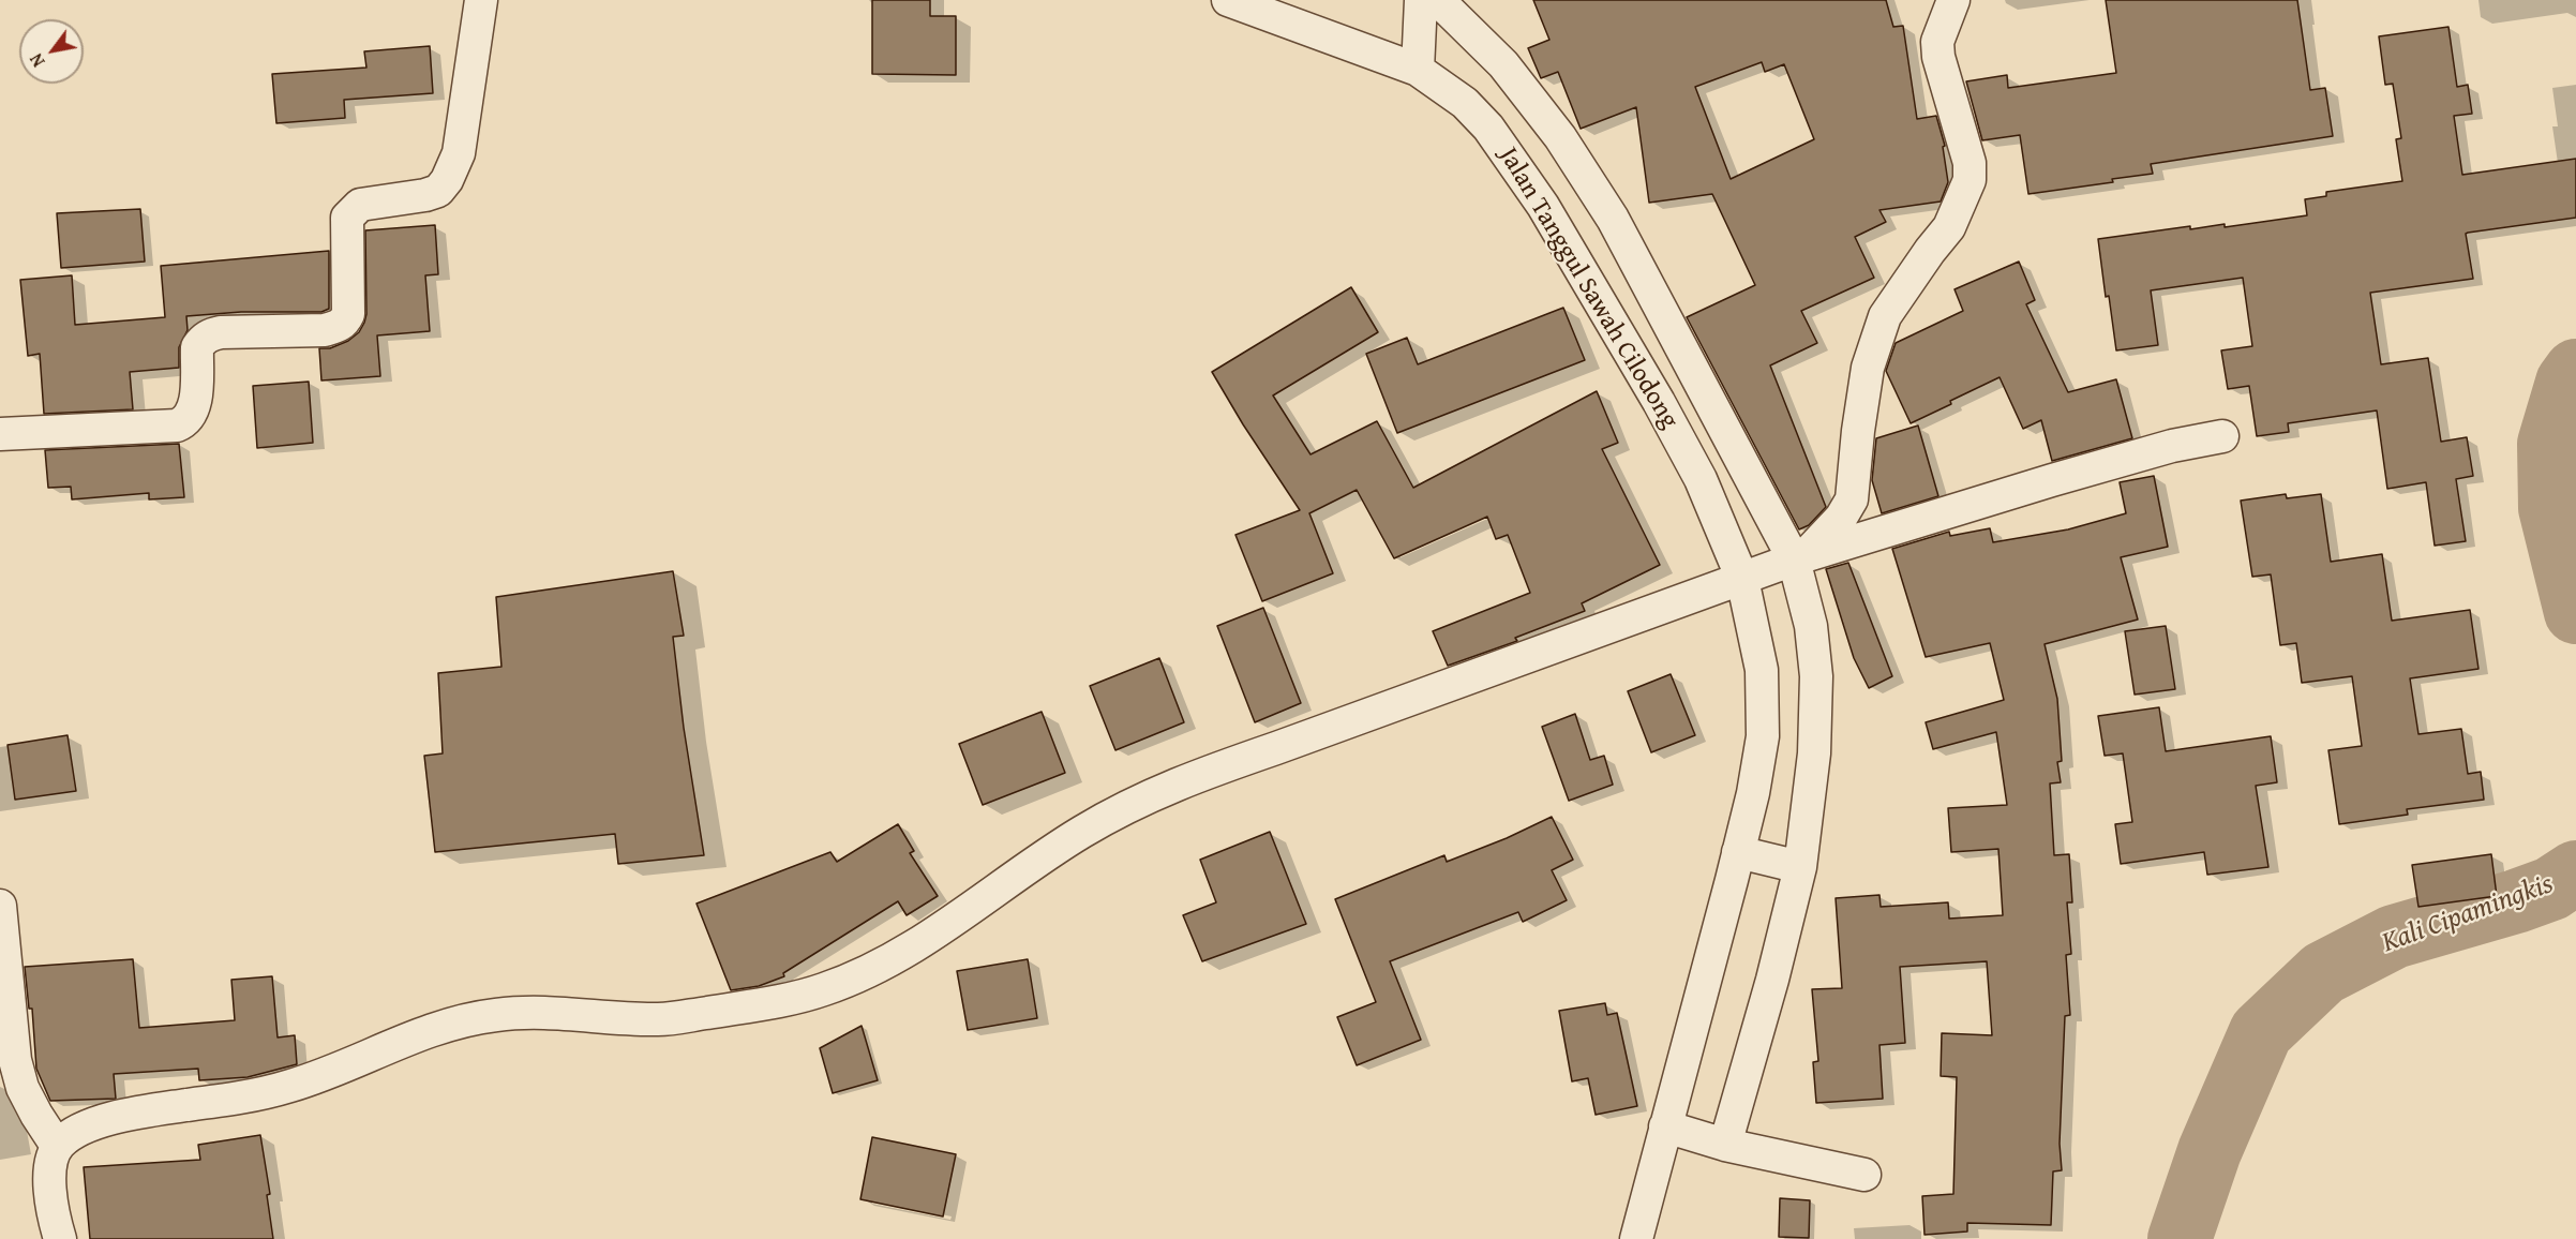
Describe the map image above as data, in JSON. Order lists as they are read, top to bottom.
{
  "streets": {
    "street": ["Jalan Tanggul Sawah Cilodong"]
  },
  "water": ["Kali Cipamingkis"],
  "north": "bottom left"
}
